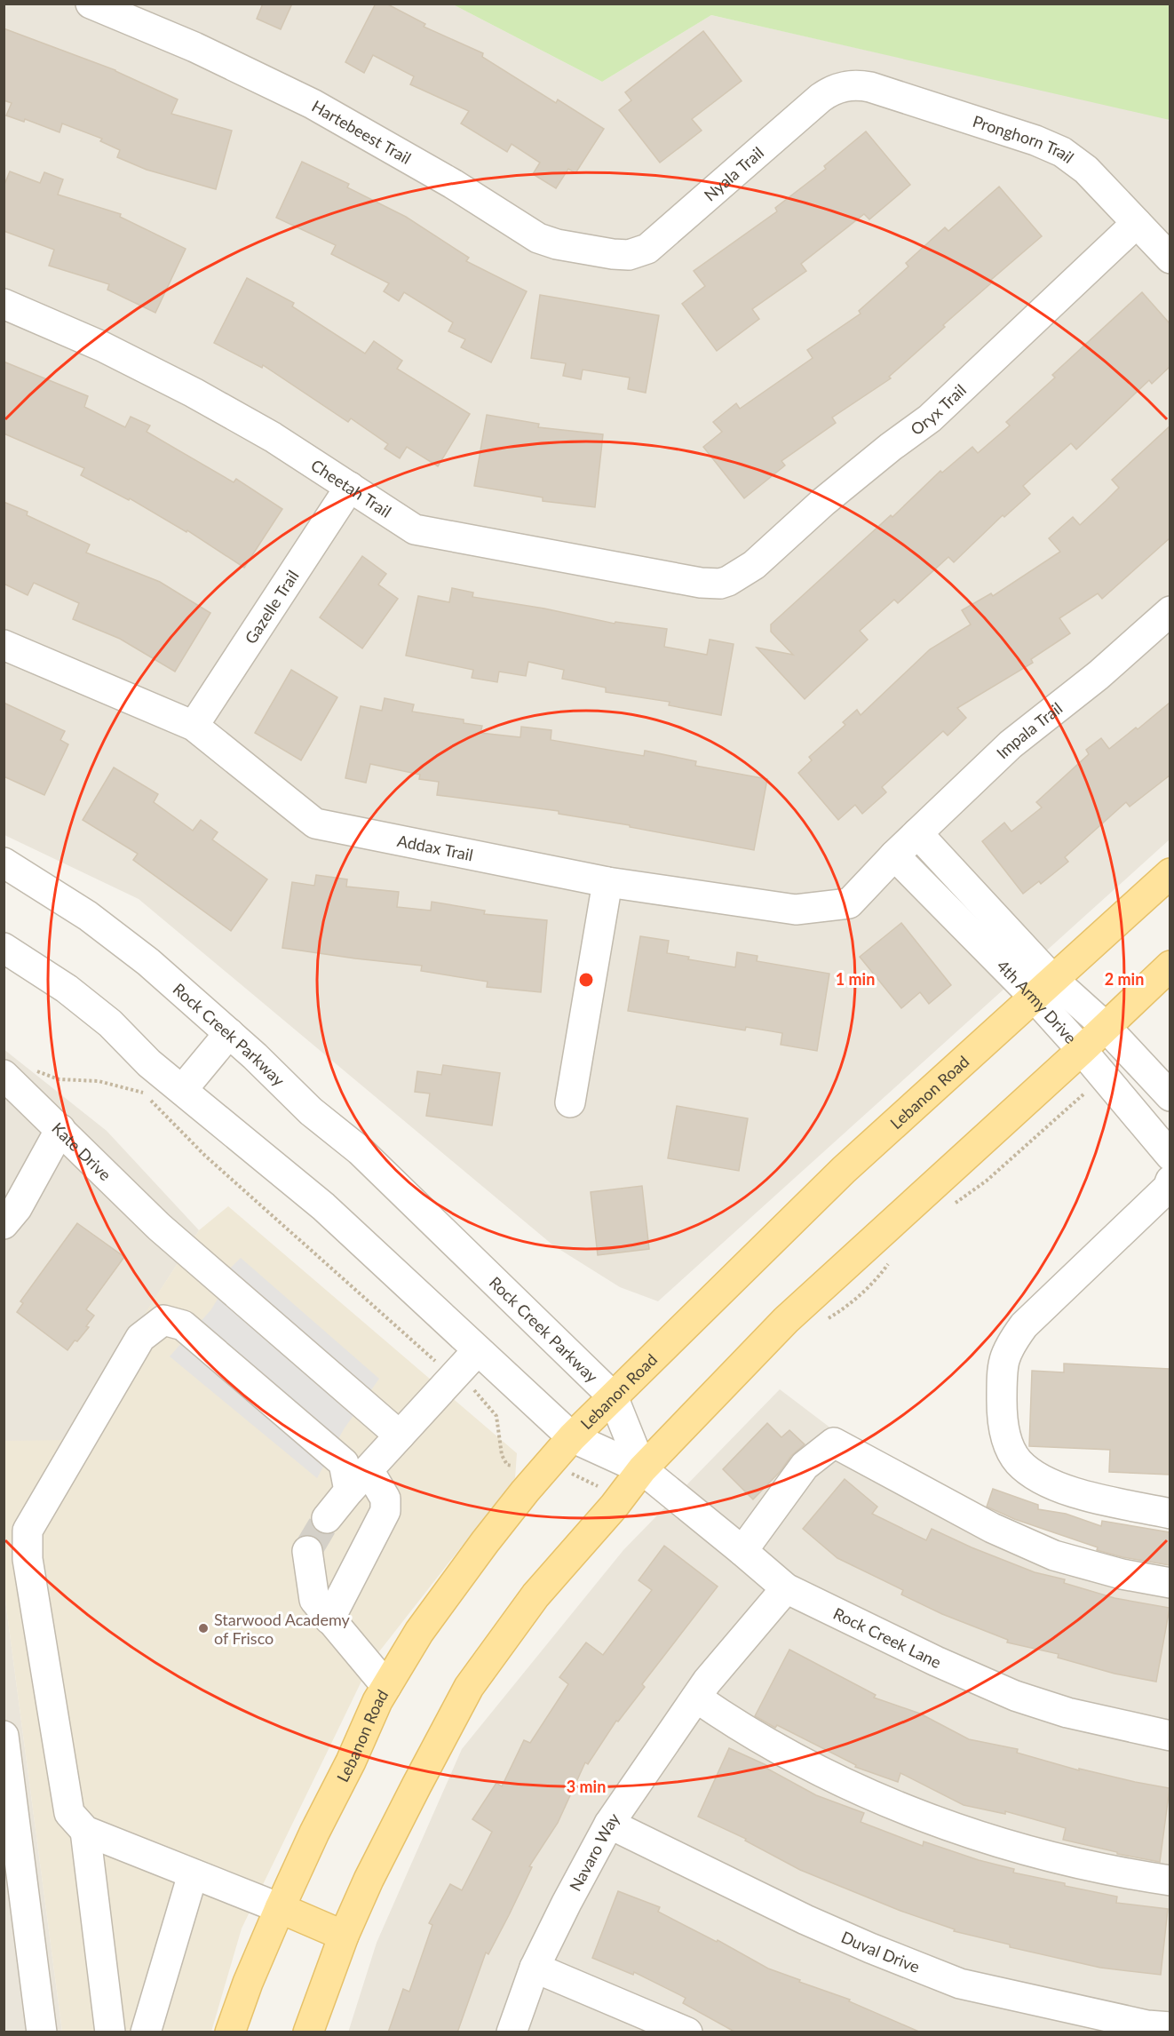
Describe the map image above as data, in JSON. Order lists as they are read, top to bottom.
{
  "streets": {
    "main road": ["Lebanon Road"],
    "street": [
      "Hartebeest Trail",
      "Pronghorn Trail",
      "Nyala Trail",
      "Oryx Trail",
      "Cheetah Trail",
      "Gazelle Trail",
      "Impala Trail",
      "Addax Trail",
      "4th Army Drive",
      "Rock Creek Parkway",
      "Kate Drive",
      "Rock Creek Lane",
      "Navaro Way",
      "Duval Drive"
    ]
  },
  "crossings": [
    ["Hartebeest Trail", "Nyala Trail"],
    ["Pronghorn Trail", "Nyala Trail"],
    ["Pronghorn Trail", "Oryx Trail"],
    ["Oryx Trail", "Cheetah Trail"],
    ["Cheetah Trail", "Gazelle Trail"],
    ["Gazelle Trail", "Addax Trail"],
    ["Impala Trail", "Addax Trail"],
    ["Impala Trail", "4th Army Drive"],
    ["Addax Trail", "4th Army Drive"],
    ["4th Army Drive", "Lebanon Road"],
    ["Rock Creek Parkway", "Lebanon Road"],
    ["Rock Creek Parkway", "Rock Creek Lane"],
    ["Rock Creek Lane", "Navaro Way"],
    ["Navaro Way", "Duval Drive"]
  ],
  "places": ["Starwood Academy of Frisco"],
  "rings": ["1 min", "2 min", "3 min"]
}
